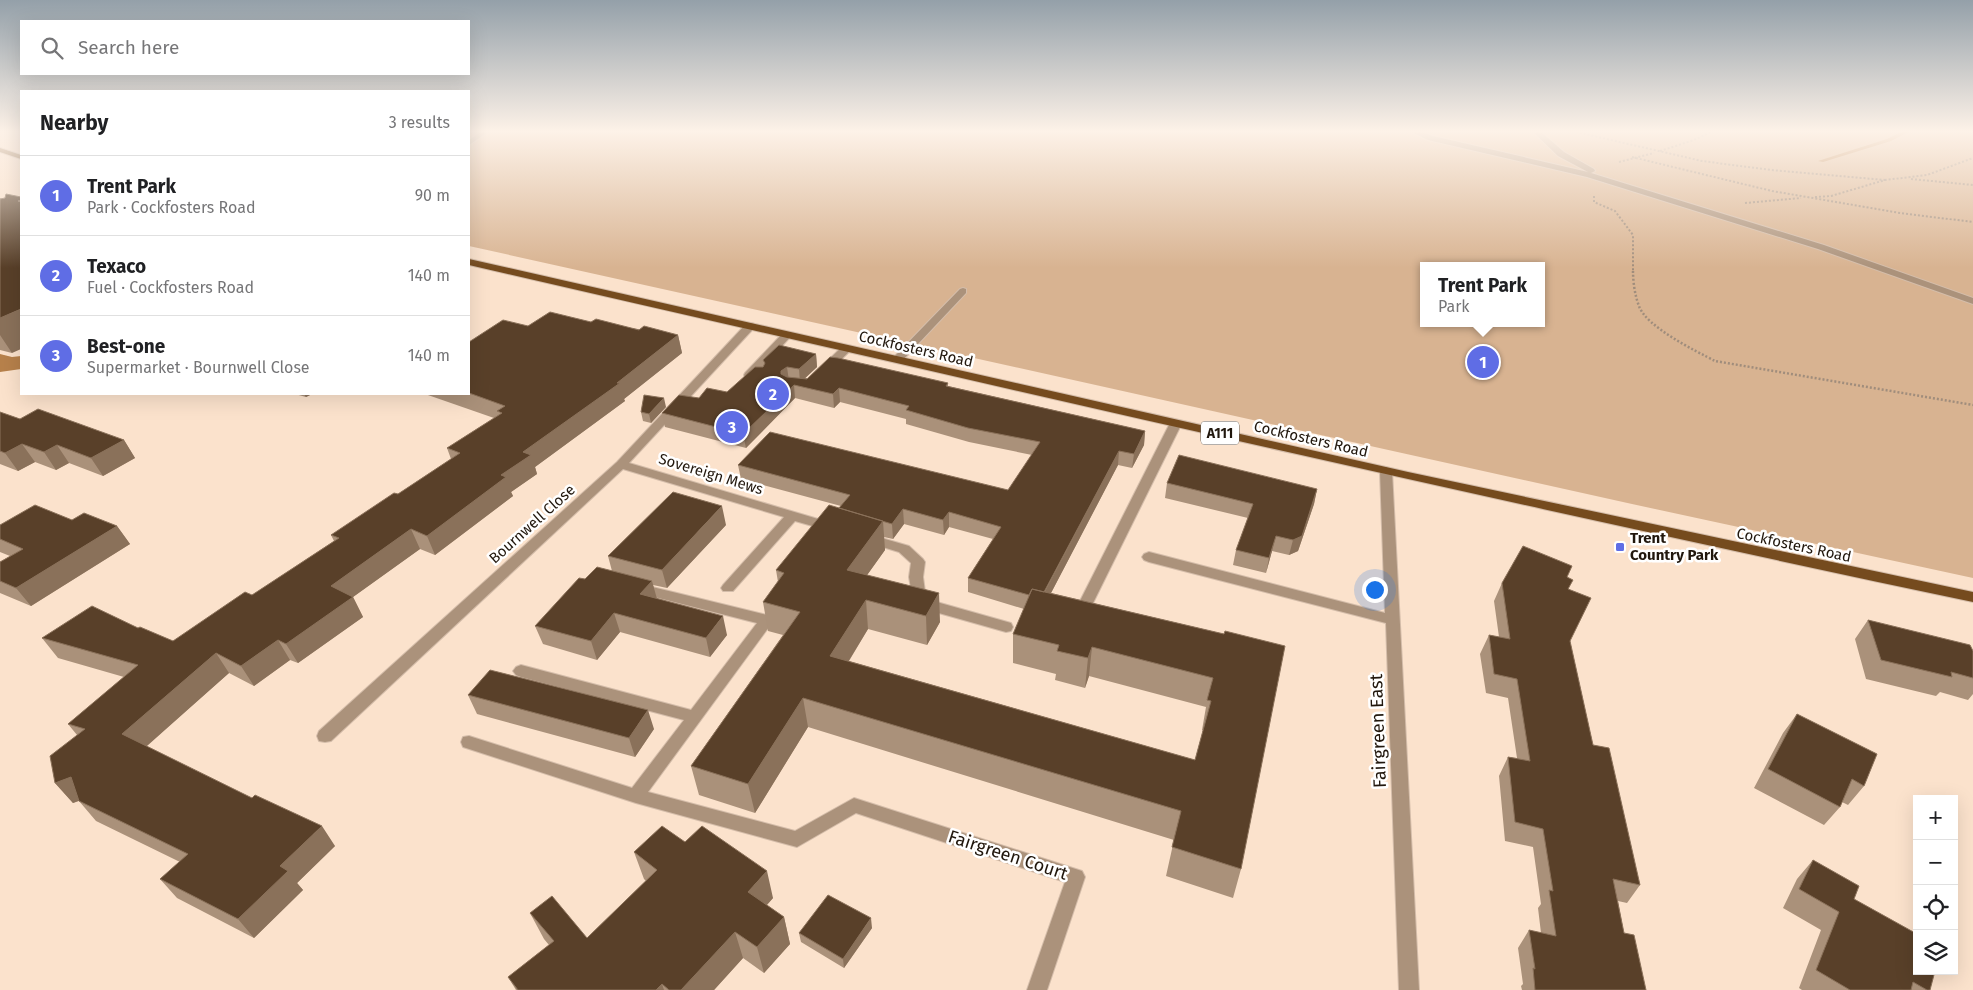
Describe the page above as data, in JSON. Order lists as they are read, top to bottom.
{
  "streets": {
    "main road": ["Cockfosters Road", "A111"],
    "street": [
      "Sovereign Mews",
      "Bournwell Close",
      "Fairgreen East",
      "Fairgreen Court"
    ]
  },
  "crossings": [
    ["Cockfosters Road", "Bournwell Close"],
    ["Cockfosters Road", "Fairgreen East"],
    ["Sovereign Mews", "Bournwell Close"]
  ],
  "places": {
    "transit": ["Trent Country Park"]
  },
  "page": {
    "search": "Search here",
    "heading": ["Nearby", "3 results"],
    "list": [
      {
        "mark": "1",
        "name": "Trent Park",
        "note": "Park · Cockfosters Road",
        "value": "90 m"
      },
      {
        "mark": "2",
        "name": "Texaco",
        "note": "Fuel · Cockfosters Road",
        "value": "140 m"
      },
      {
        "mark": "3",
        "name": "Best-one",
        "note": "Supermarket · Bournwell Close",
        "value": "140 m"
      }
    ],
    "popup": ["Trent Park", "Park"],
    "pins": ["1", "2", "3"],
    "map_buttons": ["+", "−"]
  }
}
